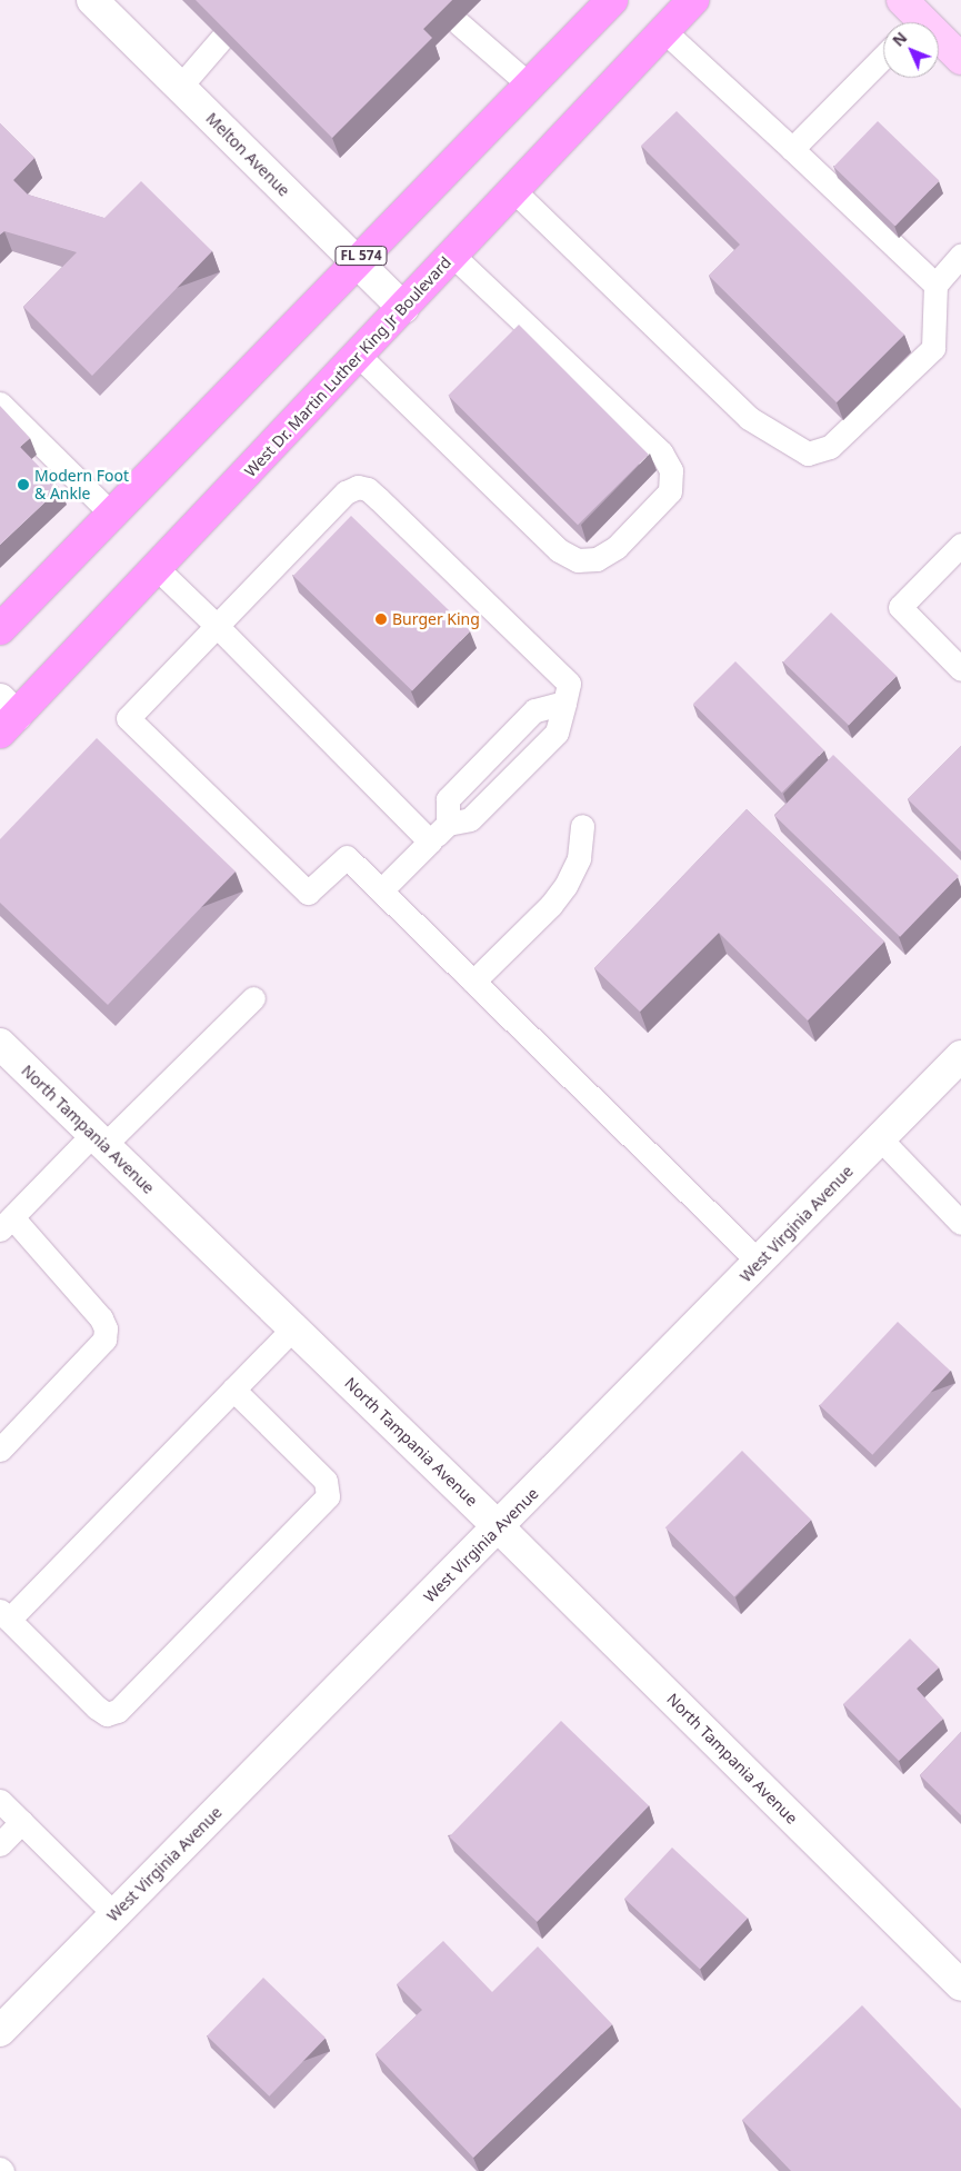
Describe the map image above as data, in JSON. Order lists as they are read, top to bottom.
{
  "streets": {
    "main road": ["FL 574", "West Dr. Martin Luther King Jr Boulevard"],
    "street": ["Melton Avenue", "North Tampania Avenue", "West Virginia Avenue"]
  },
  "crossings": [
    ["Melton Avenue", "FL 574"],
    ["Melton Avenue", "West Dr. Martin Luther King Jr Boulevard"],
    ["North Tampania Avenue", "West Virginia Avenue"]
  ],
  "places": ["Modern Foot & Ankle", "Burger King"],
  "north": "top left"
}
